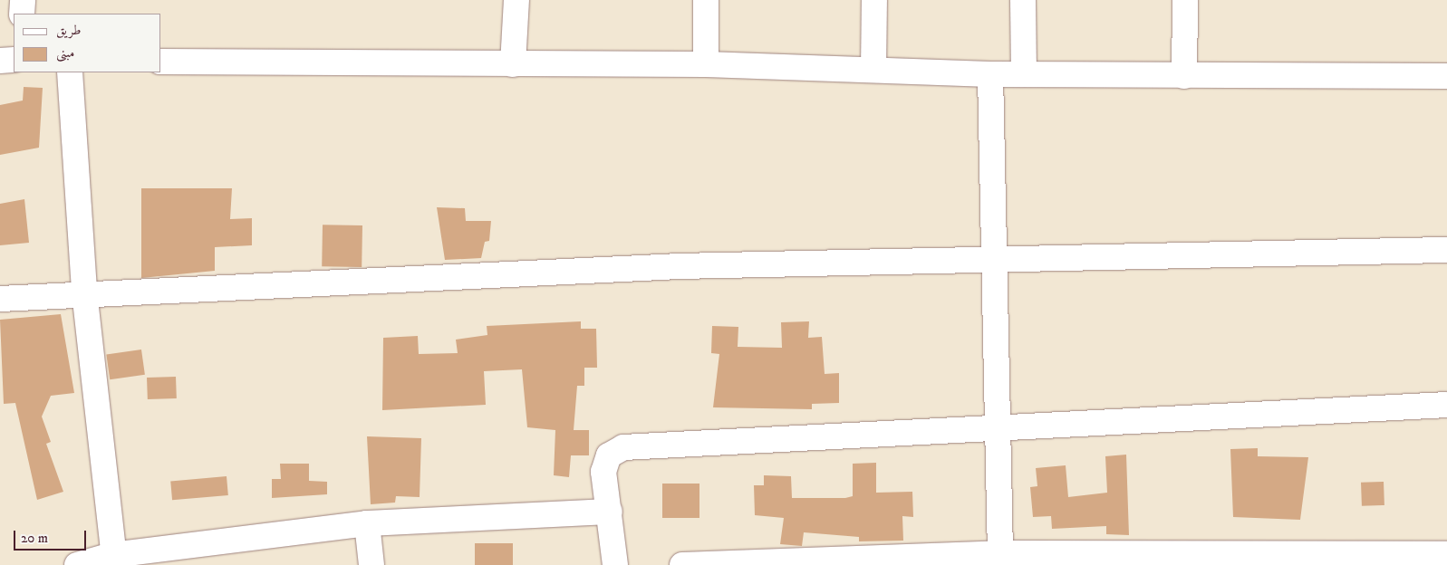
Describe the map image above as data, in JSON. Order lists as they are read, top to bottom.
{
  "legend": ["طريق", "مبنى"],
  "scale_bar": "20 m"
}
